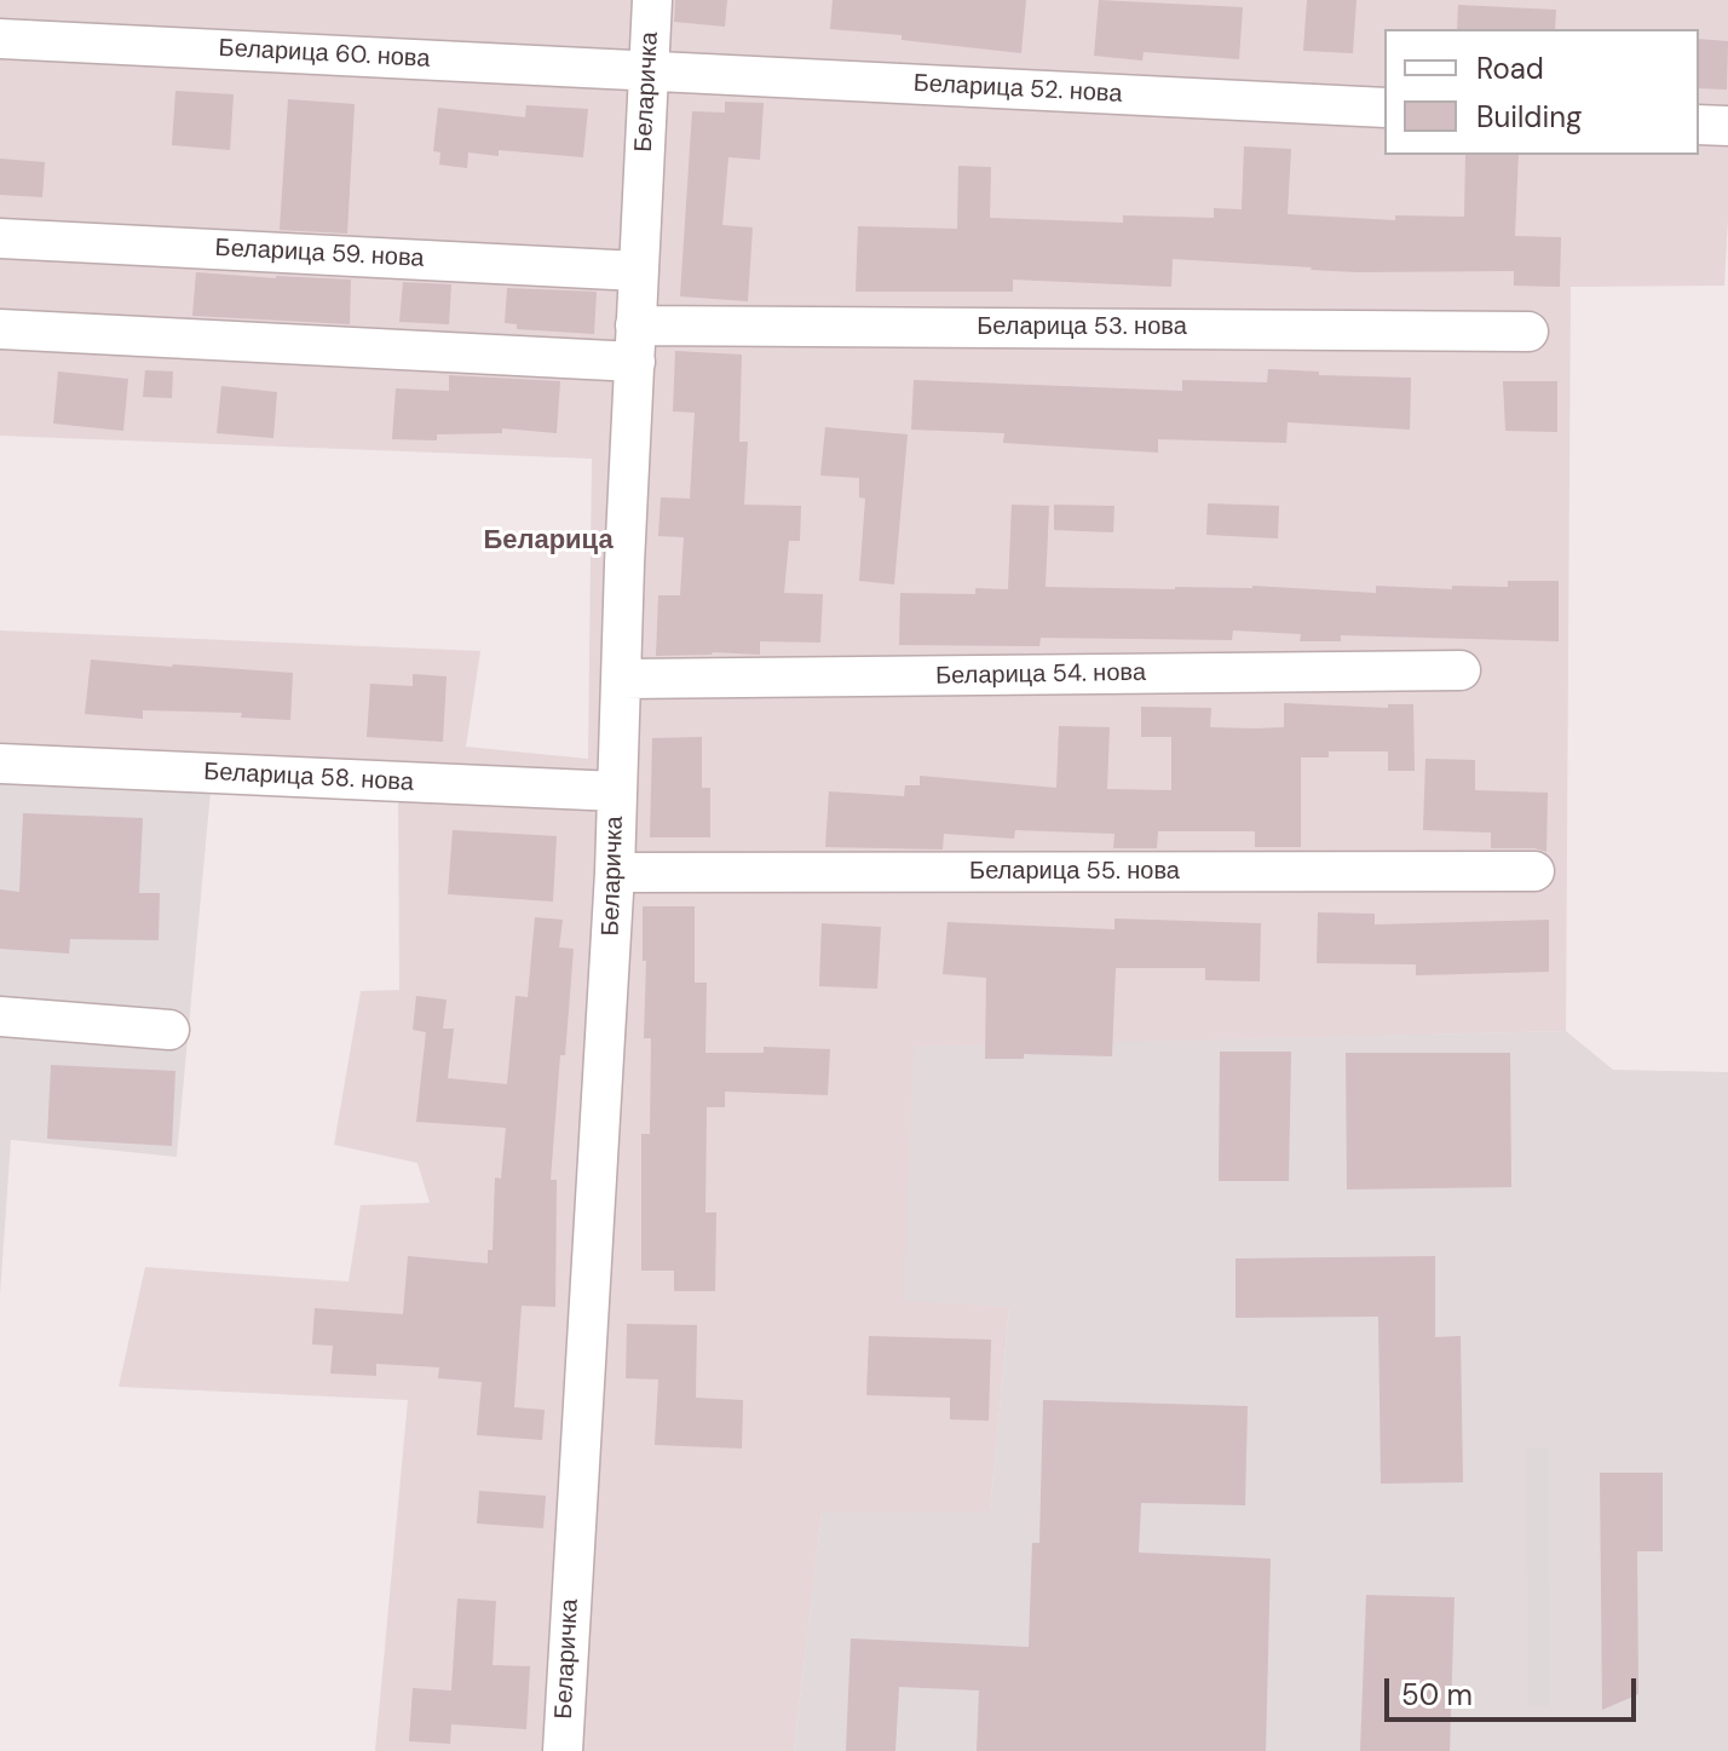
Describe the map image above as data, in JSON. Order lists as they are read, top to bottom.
{
  "streets": {
    "street": [
      "Беларица 60. нова",
      "Беларица 52. нова",
      "Беларичка",
      "Беларица 59. нова",
      "Беларица 53. нова",
      "Беларица 54. нова",
      "Беларица 58. нова",
      "Беларица 55. нова"
    ]
  },
  "crossings": [
    ["Беларица 60. нова", "Беларица 52. нова"],
    ["Беларица 60. нова", "Беларичка"],
    ["Беларица 52. нова", "Беларичка"],
    ["Беларичка", "Беларица 59. нова"],
    ["Беларичка", "Беларица 53. нова"],
    ["Беларичка", "Беларица 54. нова"],
    ["Беларичка", "Беларица 58. нова"],
    ["Беларичка", "Беларица 55. нова"]
  ],
  "districts": ["Беларица"],
  "legend": ["Road", "Building"],
  "scale_bar": "50 m"
}
